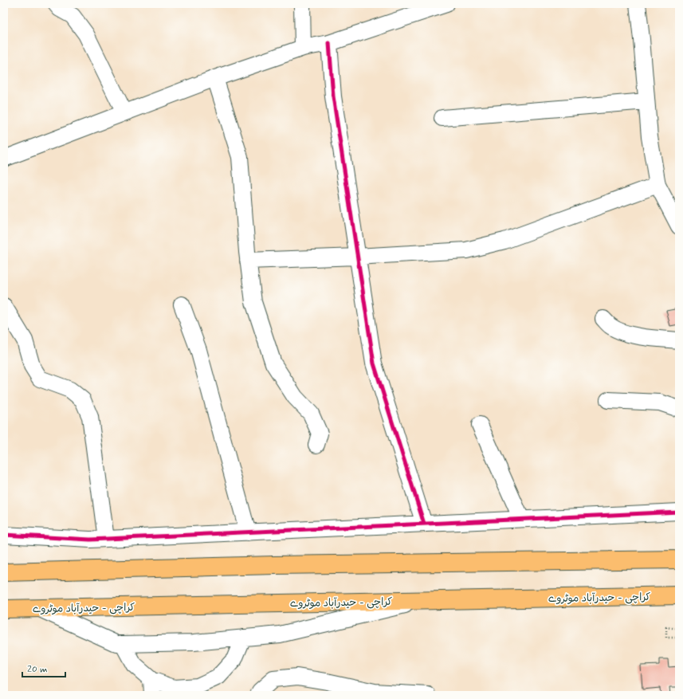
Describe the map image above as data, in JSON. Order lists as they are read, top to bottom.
{
  "streets": {
    "highway": ["کراچی - حیدرآباد موٹروے"]
  },
  "scale_bar": "20 m"
}
